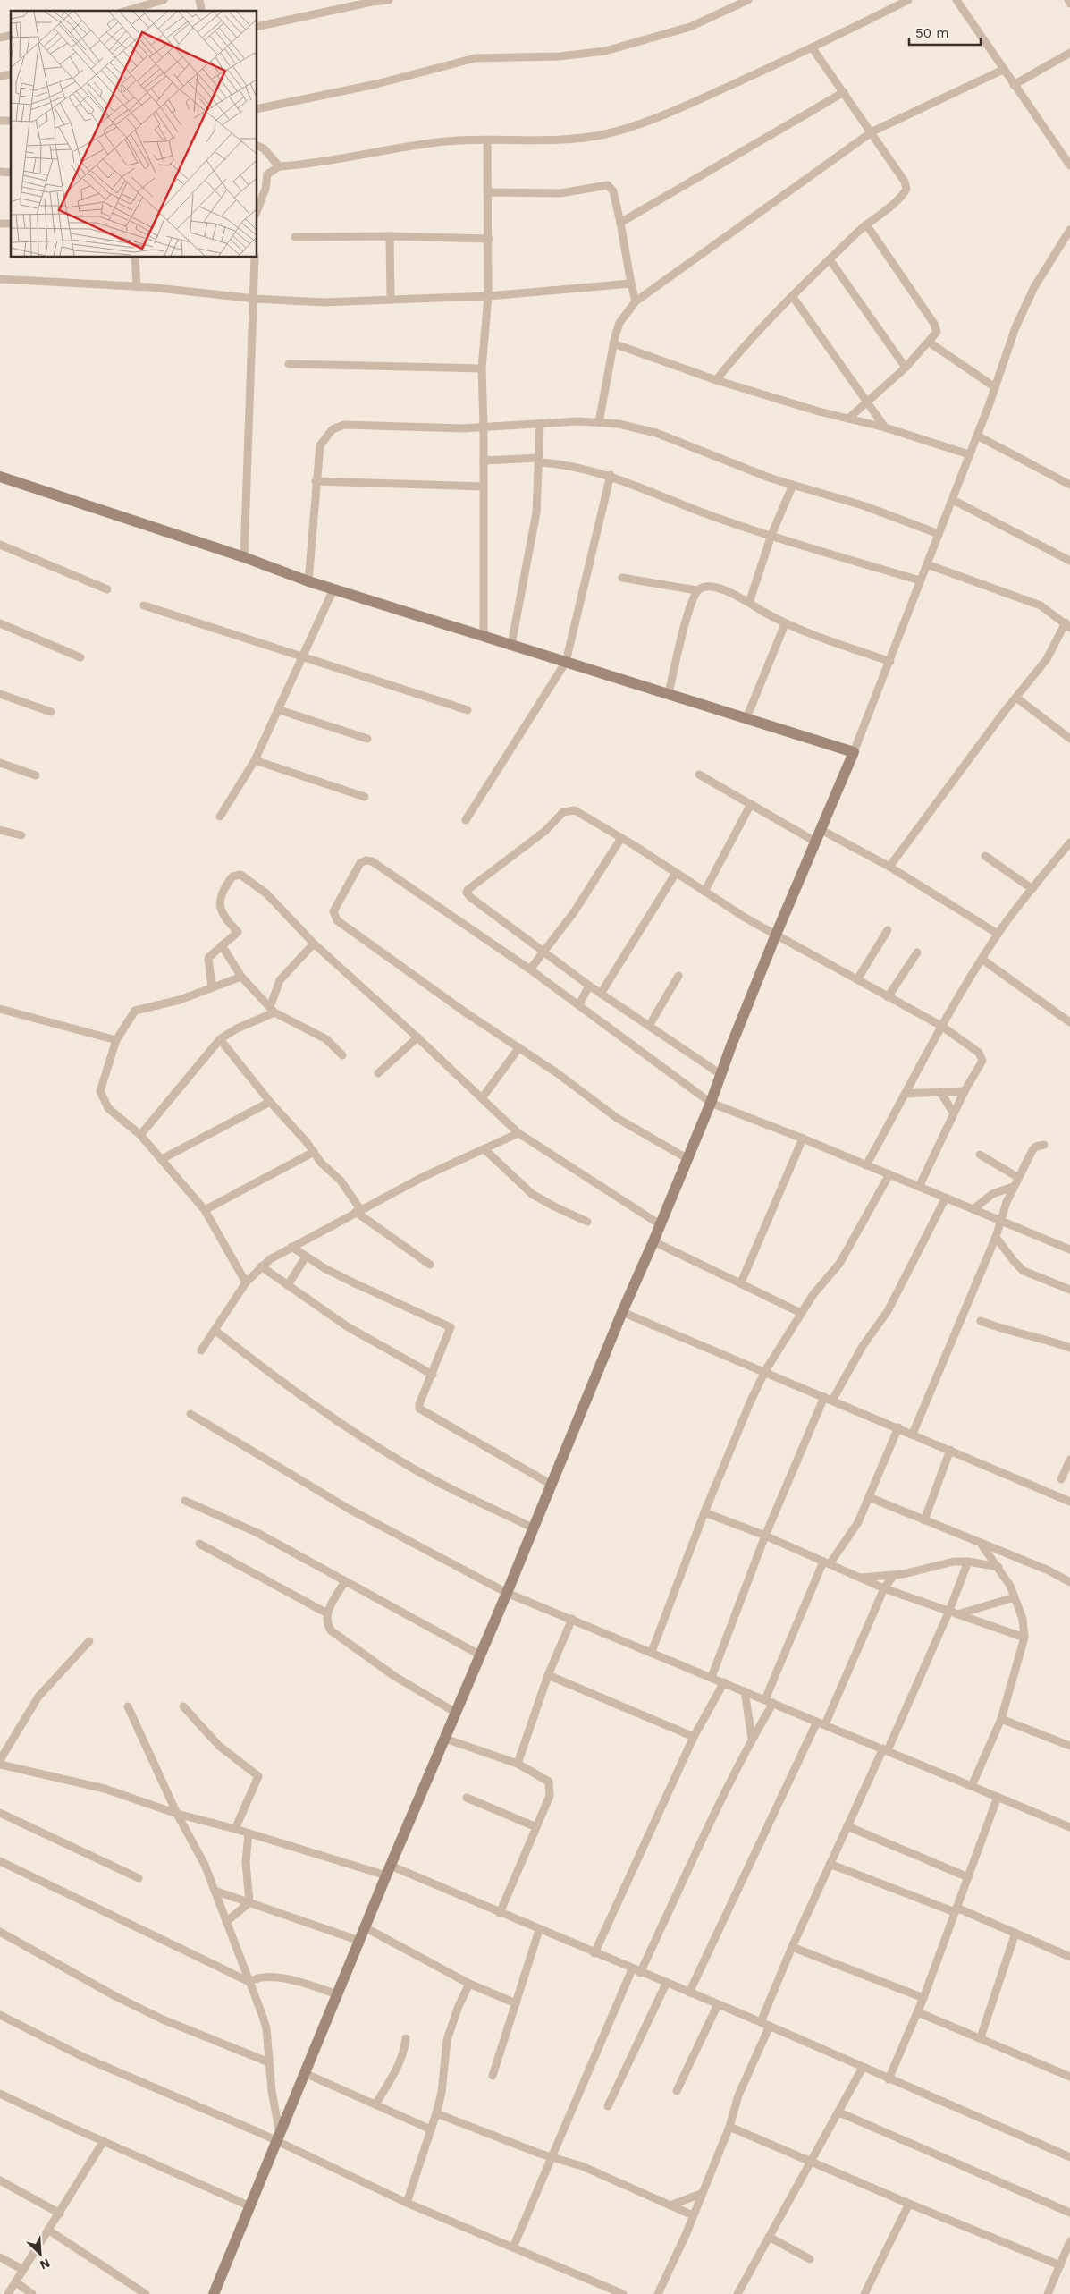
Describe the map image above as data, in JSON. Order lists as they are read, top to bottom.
{
  "scale_bar": "50 m",
  "north": "bottom right"
}
